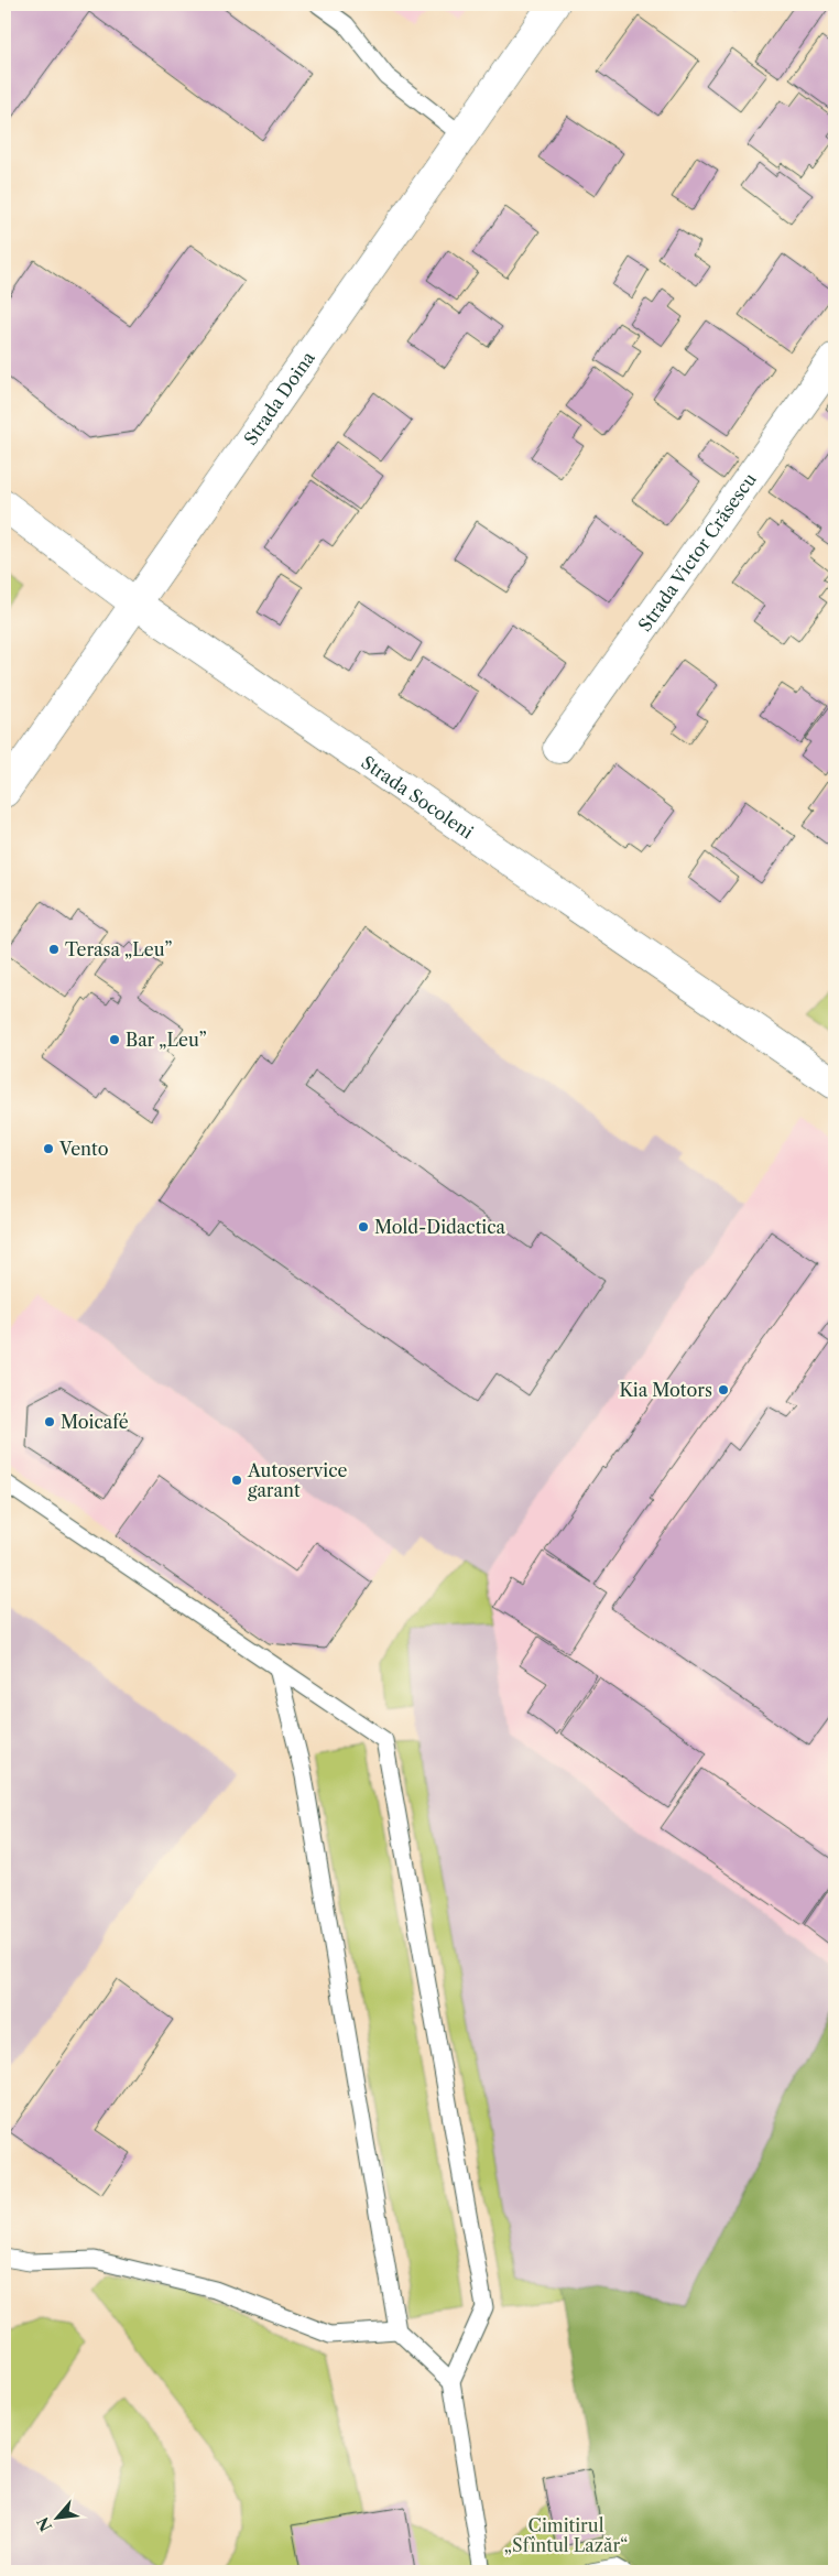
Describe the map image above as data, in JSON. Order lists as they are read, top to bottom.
{
  "streets": {
    "street": ["Strada Doina", "Strada Victor Crăsescu", "Strada Socoleni"]
  },
  "crossings": [
    ["Strada Doina", "Strada Socoleni"]
  ],
  "parks": ["Cimitirul „Sfîntul Lazăr“"],
  "places": [
    "Terasa „Leu”",
    "Bar „Leu”",
    "Vento",
    "Mold-Didactica",
    "Kia Motors",
    "Moicafé",
    "Autoservice garant"
  ],
  "north": "bottom left"
}
